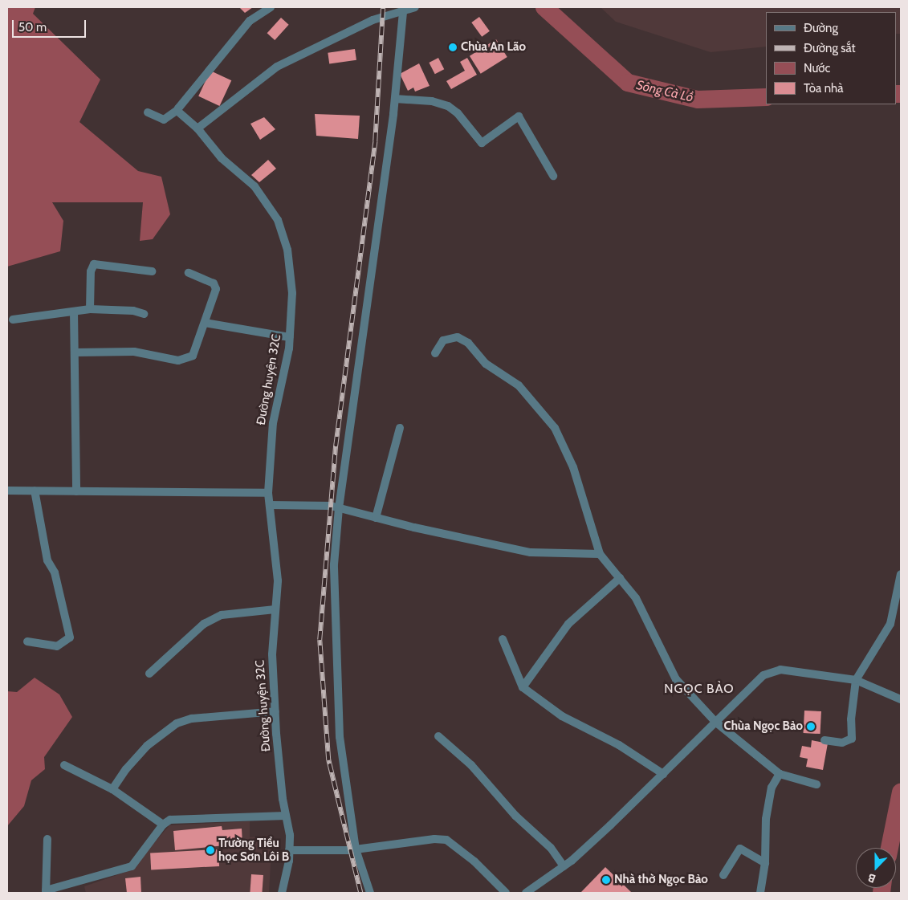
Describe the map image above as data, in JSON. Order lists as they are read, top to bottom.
{
  "streets": {
    "street": ["Đường huyện 32C"]
  },
  "districts": ["NGỌC BẢO"],
  "water": ["Sông Cà Lồ"],
  "places": [
    "Chùa An Lão",
    "Chùa Ngọc Bảo",
    "Trường Tiểu học Sơn Lôi B",
    "Nhà thờ Ngọc Bảo"
  ],
  "legend": [
    "Đường",
    "Đường sắt",
    "Nước",
    "Tòa nhà"
  ],
  "scale_bar": "50 m",
  "north": "bottom"
}
